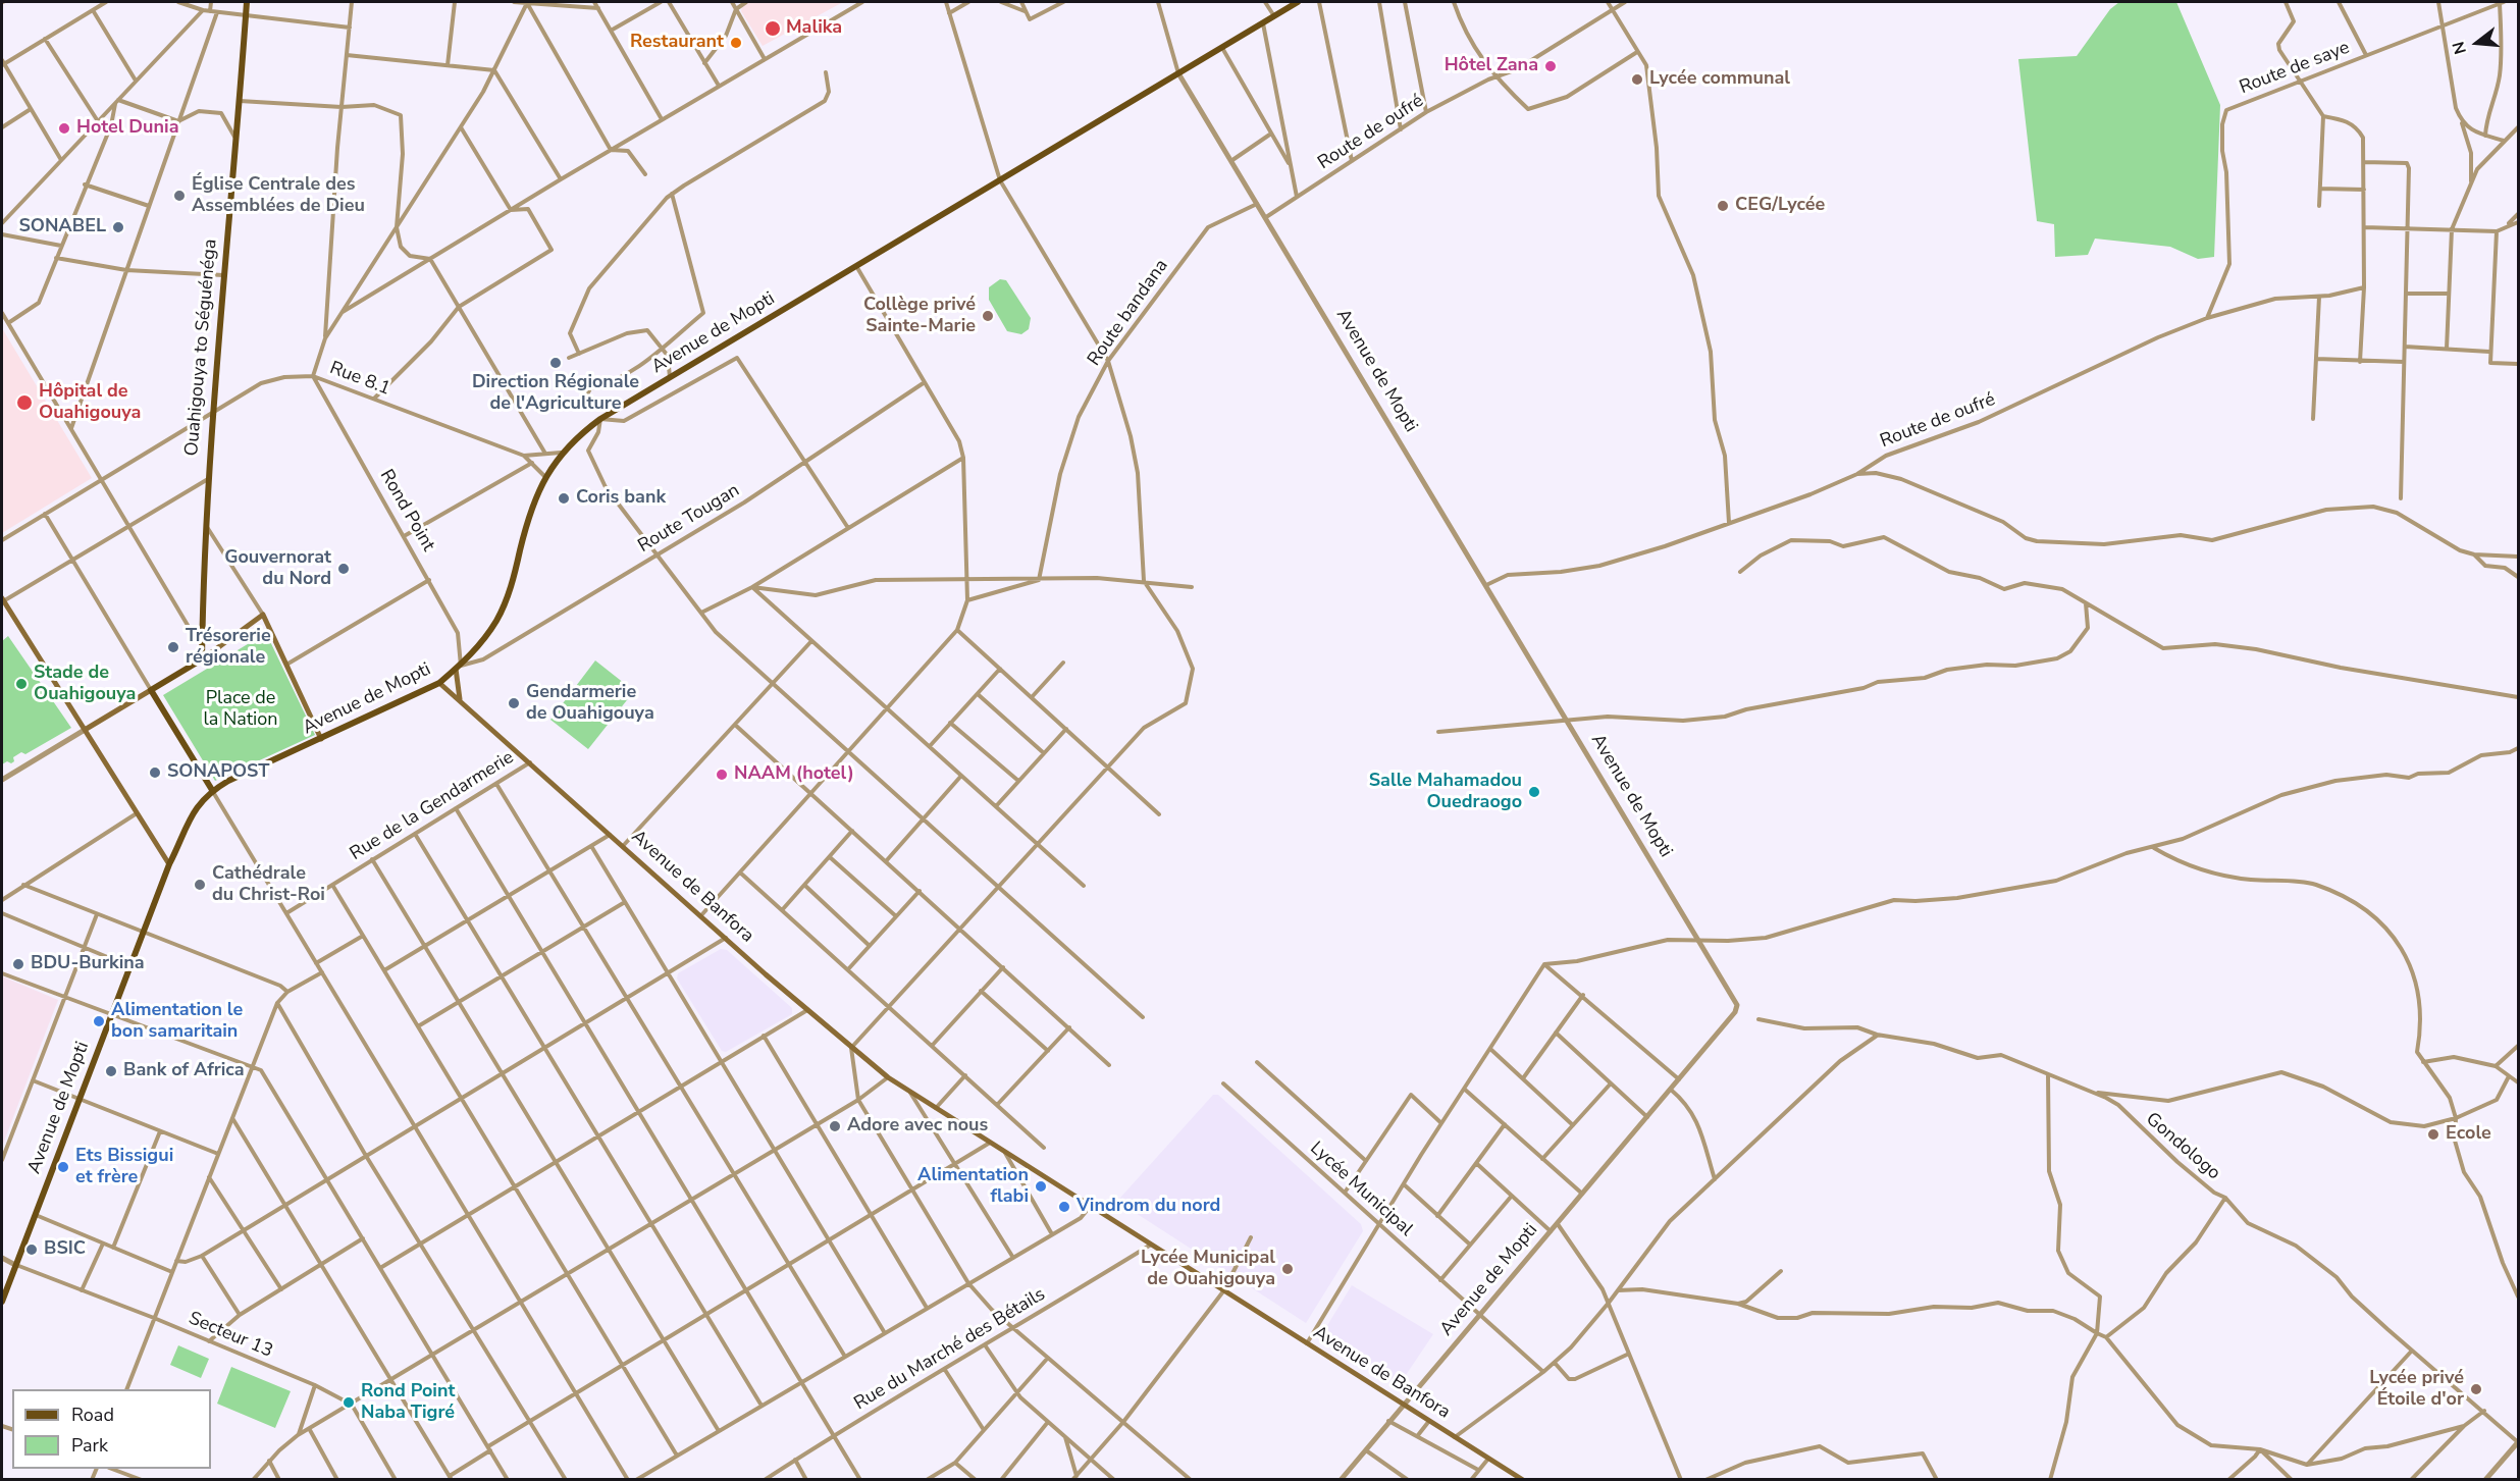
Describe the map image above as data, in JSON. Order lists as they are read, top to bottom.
{
  "streets": {
    "main road": ["Avenue de Mopti", "Ouahigouya to Séguénéga", "Avenue de Banfora"],
    "street": [
      "Route de saye",
      "Route de oufré",
      "Route bandana",
      "Rue 8.1",
      "Rond Point",
      "Route Tougan",
      "Rue de la Gendarmerie",
      "Gondologo",
      "Lycée Municipal",
      "Secteur 13",
      "Rue du Marché des Bétails"
    ]
  },
  "crossings": [
    ["Route de saye", "Route de oufré"],
    ["Route de oufré", "Avenue de Mopti"],
    ["Route bandana", "Avenue de Mopti"],
    ["Avenue de Mopti", "Rue 8.1"],
    ["Avenue de Mopti", "Rond Point"],
    ["Avenue de Mopti", "Route Tougan"],
    ["Avenue de Mopti", "Avenue de Banfora"],
    ["Avenue de Mopti", "Lycée Municipal"],
    ["Avenue de Mopti", "Secteur 13"],
    ["Ouahigouya to Séguénéga", "Rue 8.1"],
    ["Rue 8.1", "Rond Point"],
    ["Rond Point", "Route Tougan"],
    ["Rue de la Gendarmerie", "Avenue de Banfora"],
    ["Avenue de Banfora", "Rue du Marché des Bétails"]
  ],
  "parks": ["Place de la Nation"],
  "places": [
    "Malika",
    "Restaurant",
    "Hôtel Zana",
    "Lycée communal",
    "Hotel Dunia",
    "Église Centrale des Assemblées de Dieu",
    "CEG/Lycée",
    "SONABEL",
    "Collège privé Sainte-Marie",
    "Direction Régionale de l'Agriculture",
    "Hôpital de Ouahigouya",
    "Coris bank",
    "Gouvernorat du Nord",
    "Trésorerie régionale",
    "Stade de Ouahigouya",
    "Gendarmerie de Ouahigouya",
    "SONAPOST",
    "NAAM (hotel)",
    "Salle Mahamadou Ouedraogo",
    "Cathédrale du Christ-Roi",
    "BDU-Burkina",
    "Alimentation le bon samaritain",
    "Bank of Africa",
    "Adore avec nous",
    "Ecole",
    "Ets Bissigui et frère",
    "Alimentation flabi",
    "Vindrom du nord",
    "BSIC",
    "Lycée Municipal de Ouahigouya",
    "Lycée privé Étoile d'or",
    "Rond Point Naba Tigré"
  ],
  "legend": ["Road", "Park"],
  "north": "left"
}
